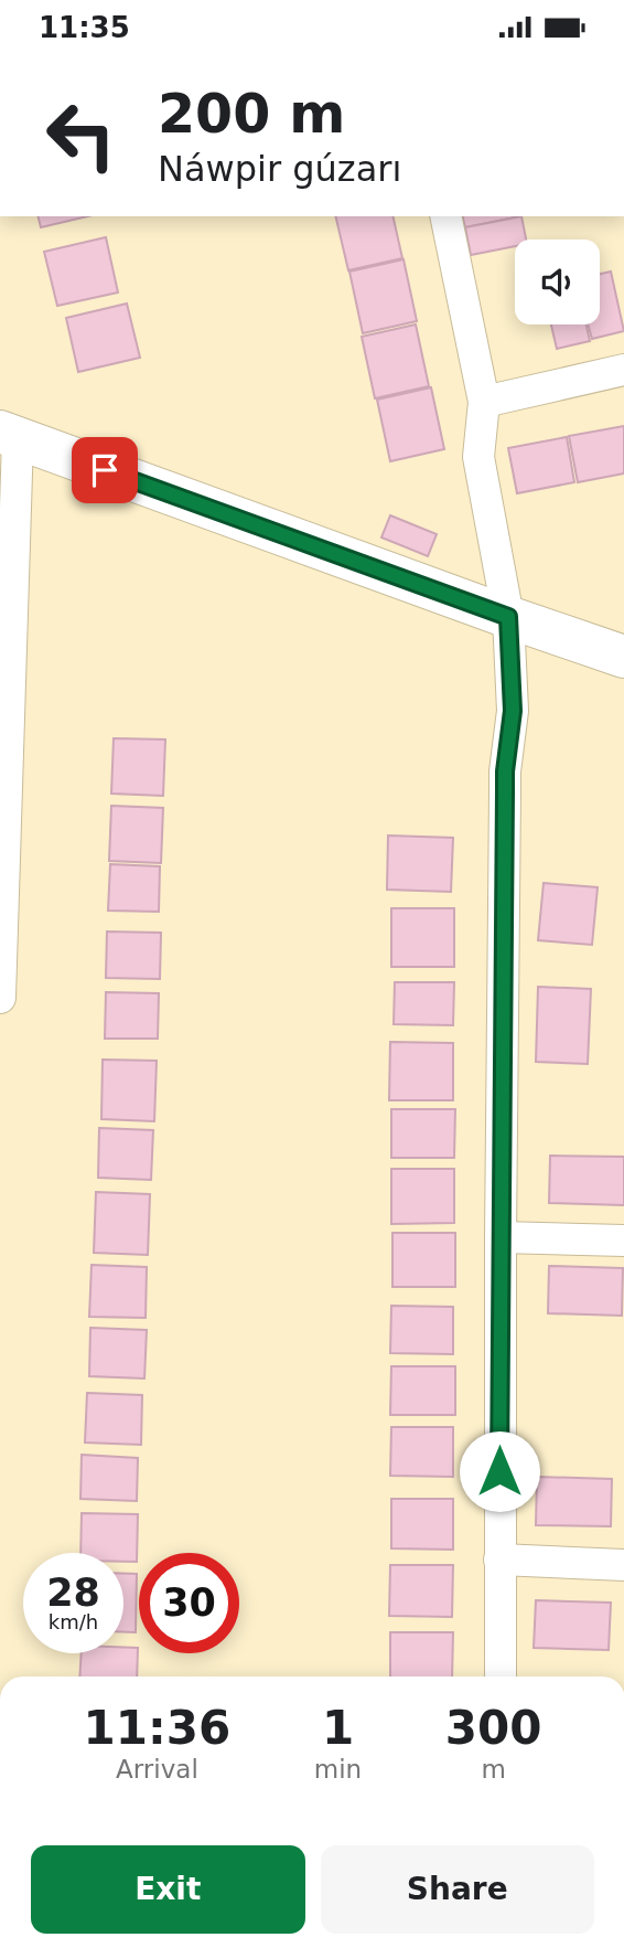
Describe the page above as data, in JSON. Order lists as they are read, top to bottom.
{
  "page": {
    "status": "11:35",
    "turn": ["200 m", "Náwpir gúzarı"],
    "speed": "28 km/h",
    "limit": "30",
    "eta": [
      "11:36",
      "Arrival",
      "1",
      "min",
      "300",
      "m"
    ],
    "buttons": ["Exit", "Share"]
  }
}
